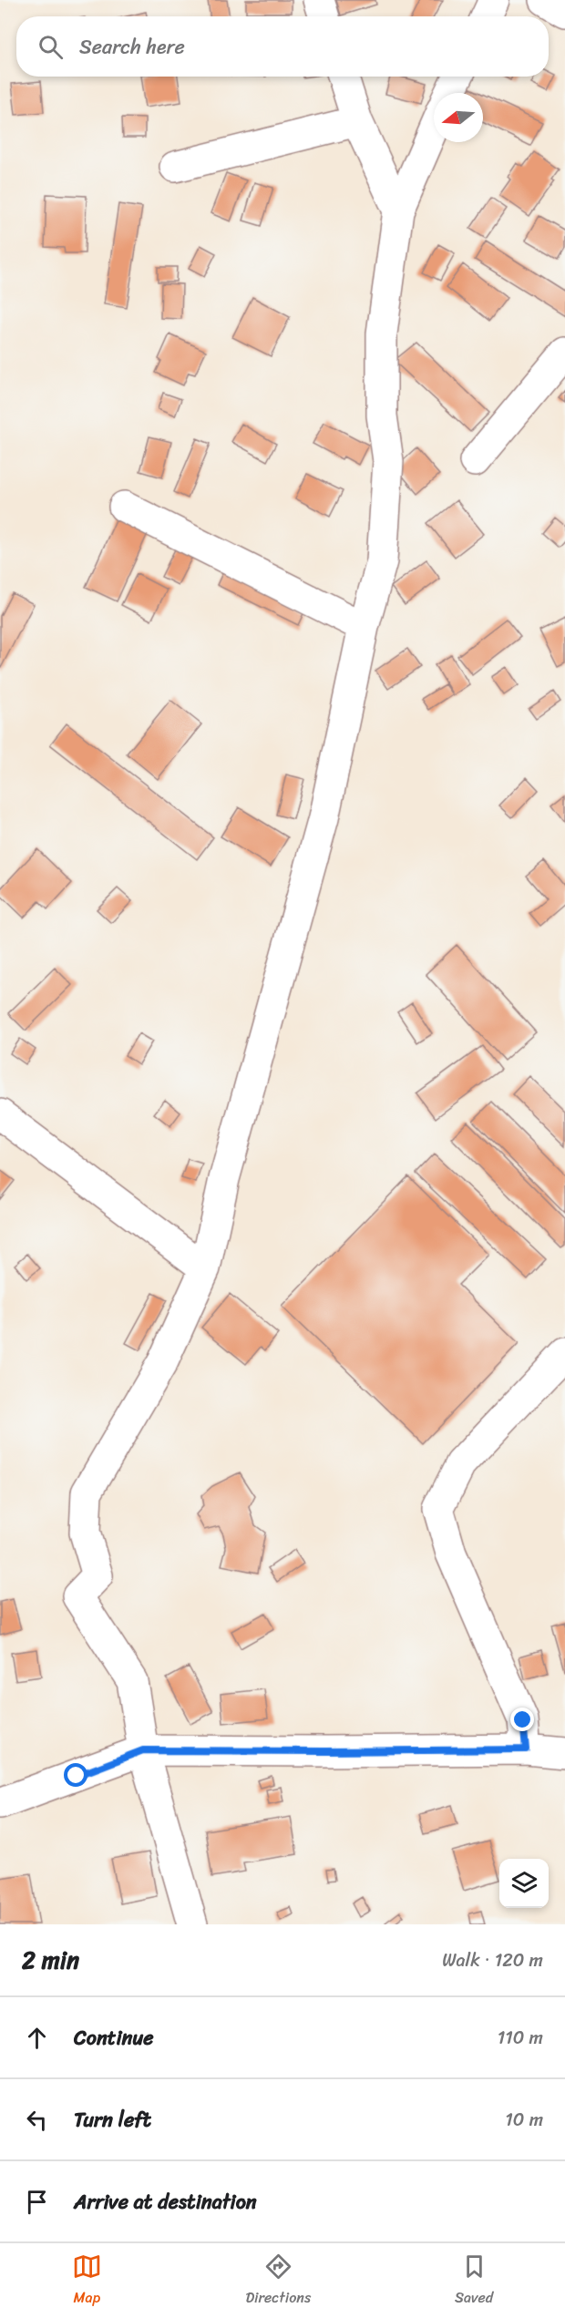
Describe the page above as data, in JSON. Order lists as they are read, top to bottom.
{
  "north": "left",
  "page": {
    "search": "Search here",
    "heading": ["2 min", "Walk · 120 m"],
    "list": [
      ["Continue", "110 m"],
      ["Turn left", "10 m"],
      "Arrive at destination"
    ],
    "nav": ["Map", "Directions", "Saved"]
  }
}
